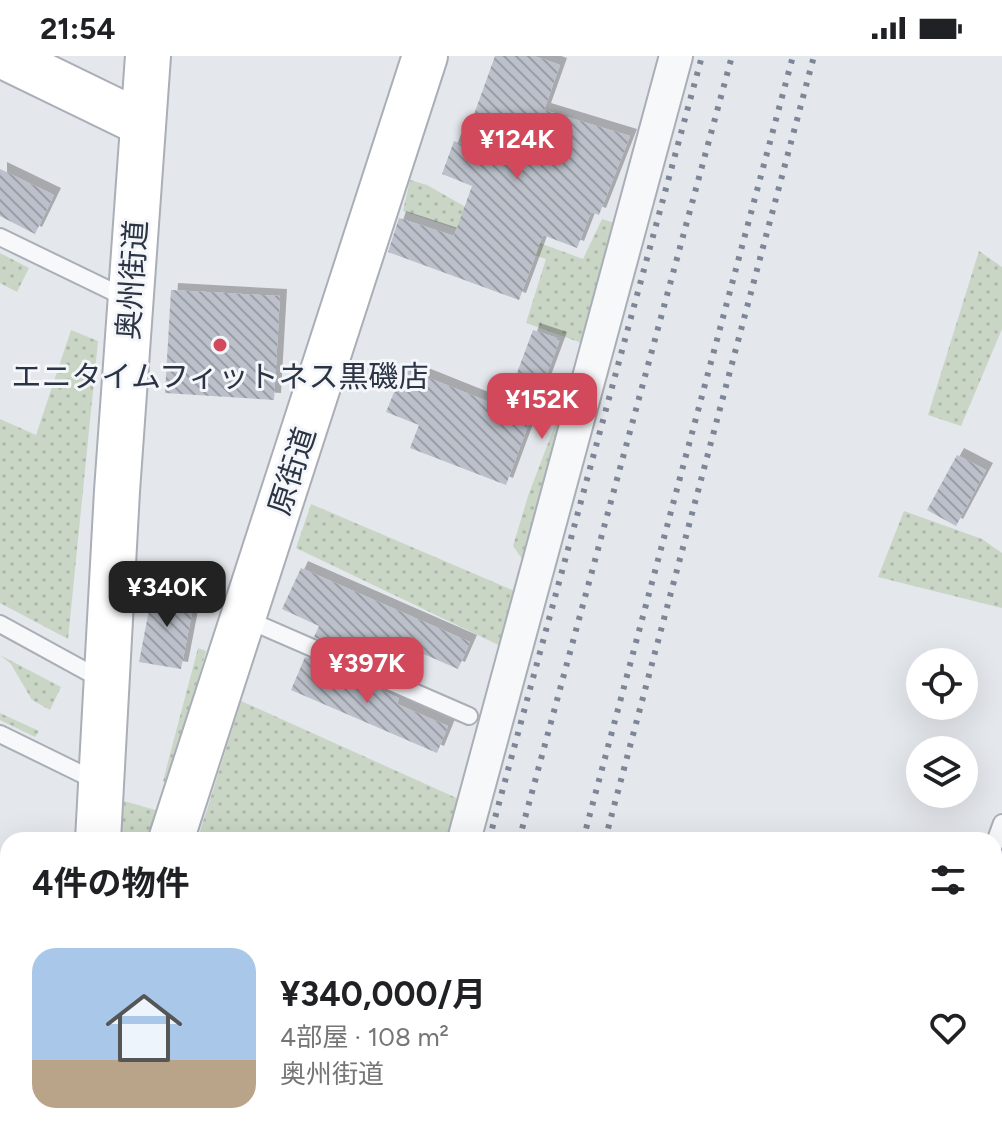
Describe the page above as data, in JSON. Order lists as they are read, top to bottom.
{
  "streets": {
    "street": ["奥州街道", "原街道"]
  },
  "places": ["エニタイムフィットネス黒磯店"],
  "page": {
    "status": "21:54",
    "price": [
      "¥124K",
      "¥152K",
      "¥340K",
      "¥397K"
    ],
    "heading": "4件の物件",
    "list": [
      {
        "name": "¥340,000/月",
        "note": "4部屋 · 108 m² · 奥州街道"
      }
    ]
  }
}
